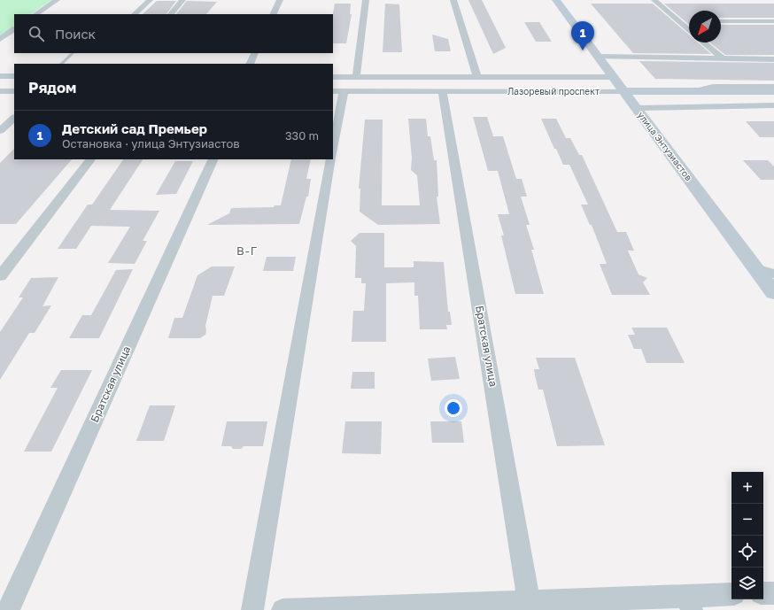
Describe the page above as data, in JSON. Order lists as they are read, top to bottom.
{
  "streets": {
    "street": ["Лазоревый проспект", "улица Энтузиастов", "Братская улица"]
  },
  "crossings": [
    ["Лазоревый проспект", "улица Энтузиастов"],
    ["Лазоревый проспект", "Братская улица"]
  ],
  "districts": ["В-Г"],
  "north": "bottom left",
  "page": {
    "search": "Поиск",
    "pins": "1",
    "heading": "Рядом",
    "list": [
      {
        "mark": "1",
        "name": "Детский сад Премьер",
        "note": "Остановка · улица Энтузиастов",
        "value": "330 m"
      }
    ],
    "map_buttons": ["+", "−"]
  }
}
